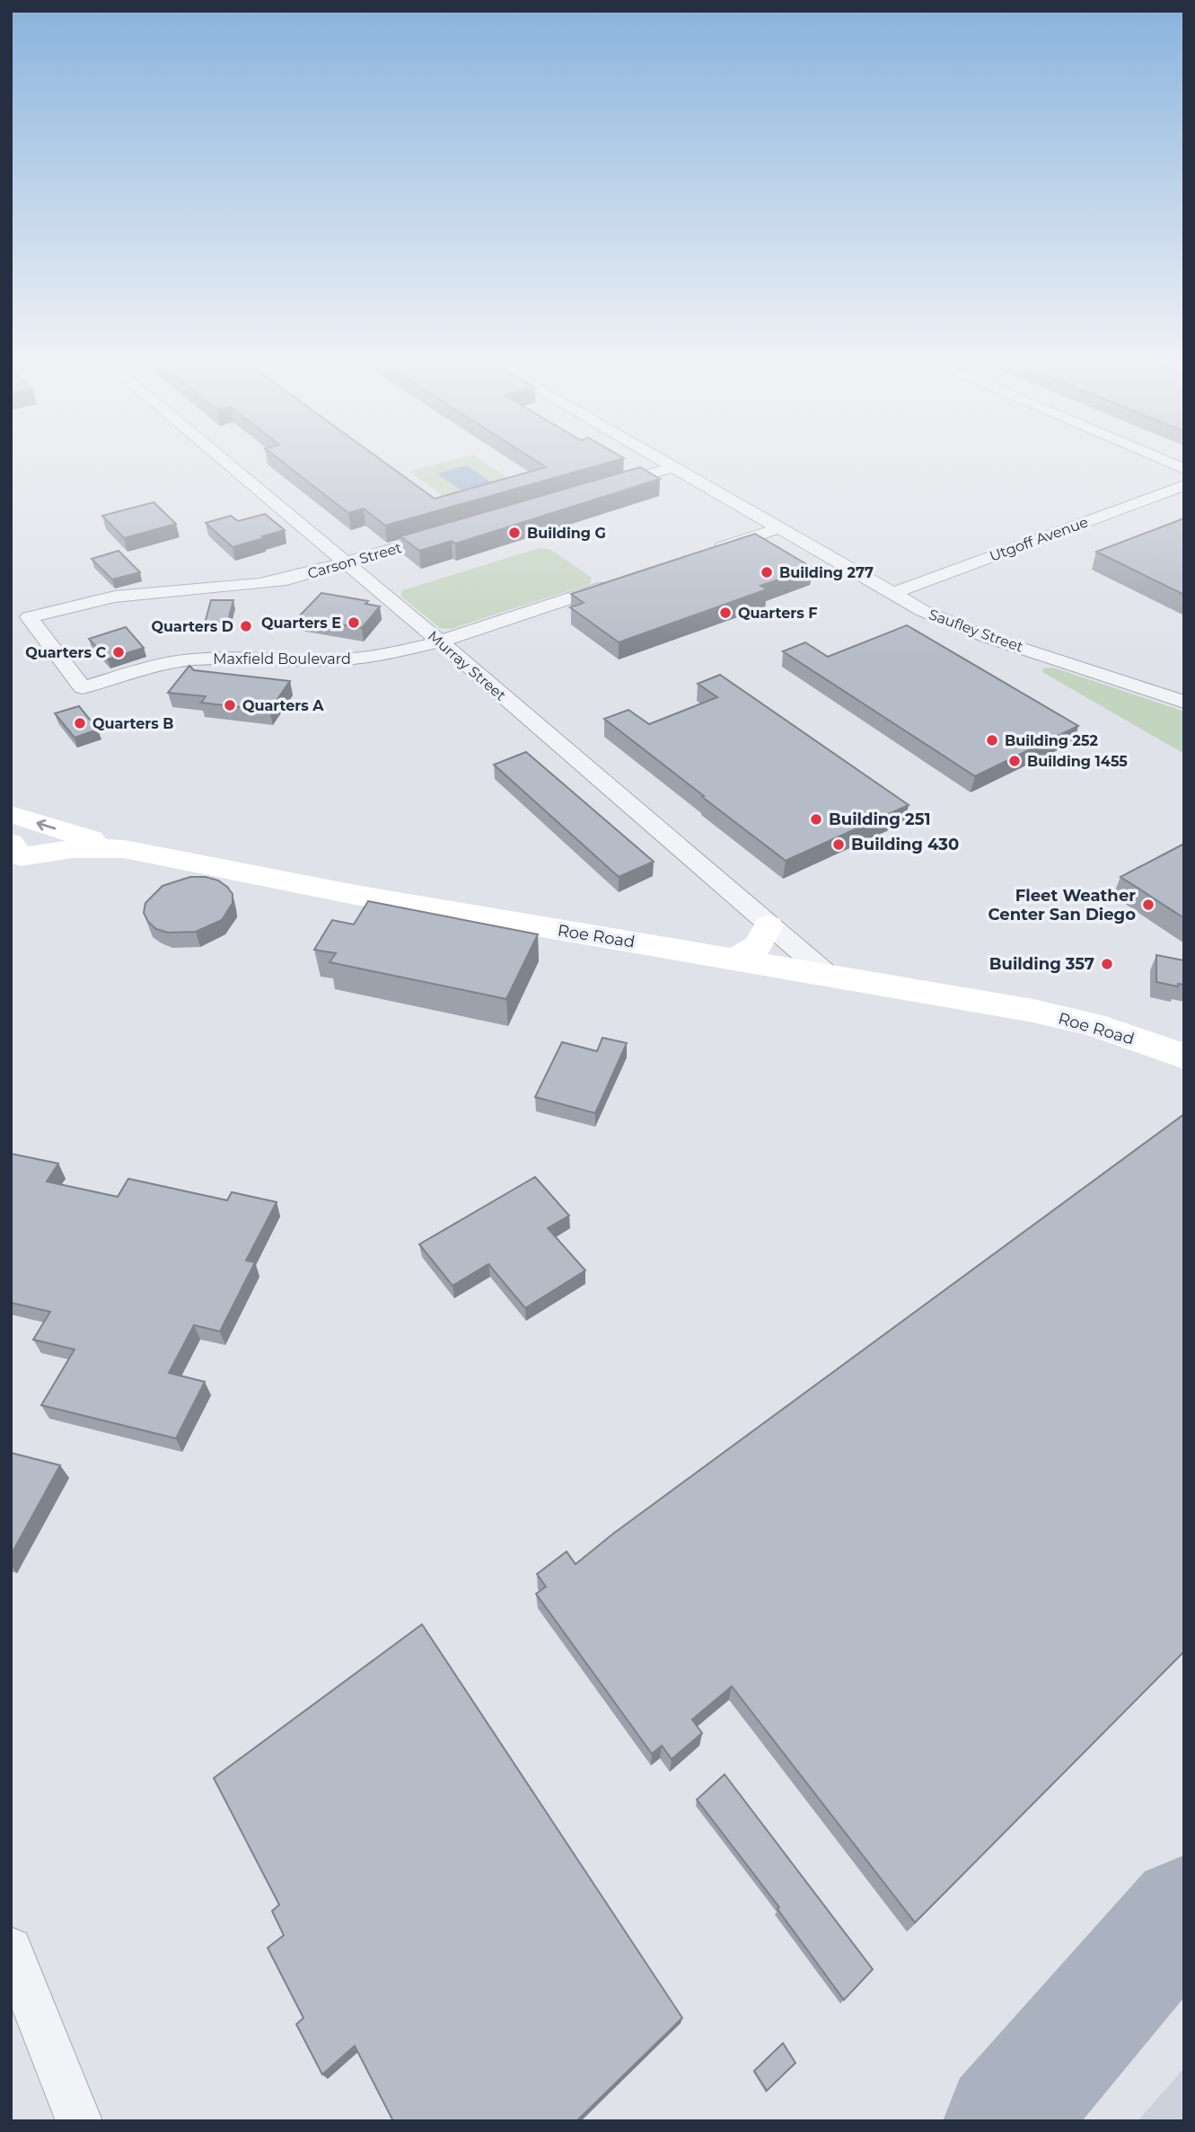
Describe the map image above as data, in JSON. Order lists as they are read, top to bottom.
{
  "streets": {
    "street": [
      "Utgoff Avenue",
      "Carson Street",
      "Saufley Street",
      "Maxfield Boulevard",
      "Murray Street",
      "Roe Road"
    ]
  },
  "crossings": [
    ["Utgoff Avenue", "Saufley Street"],
    ["Carson Street", "Maxfield Boulevard"],
    ["Carson Street", "Murray Street"],
    ["Maxfield Boulevard", "Murray Street"],
    ["Murray Street", "Roe Road"]
  ],
  "places": [
    "Building G",
    "Building 277",
    "Quarters F",
    "Quarters E",
    "Quarters D",
    "Quarters C",
    "Quarters A",
    "Quarters B",
    "Building 252",
    "Building 1455",
    "Building 251",
    "Building 430",
    "Fleet Weather Center San Diego",
    "Building 357"
  ]
}
